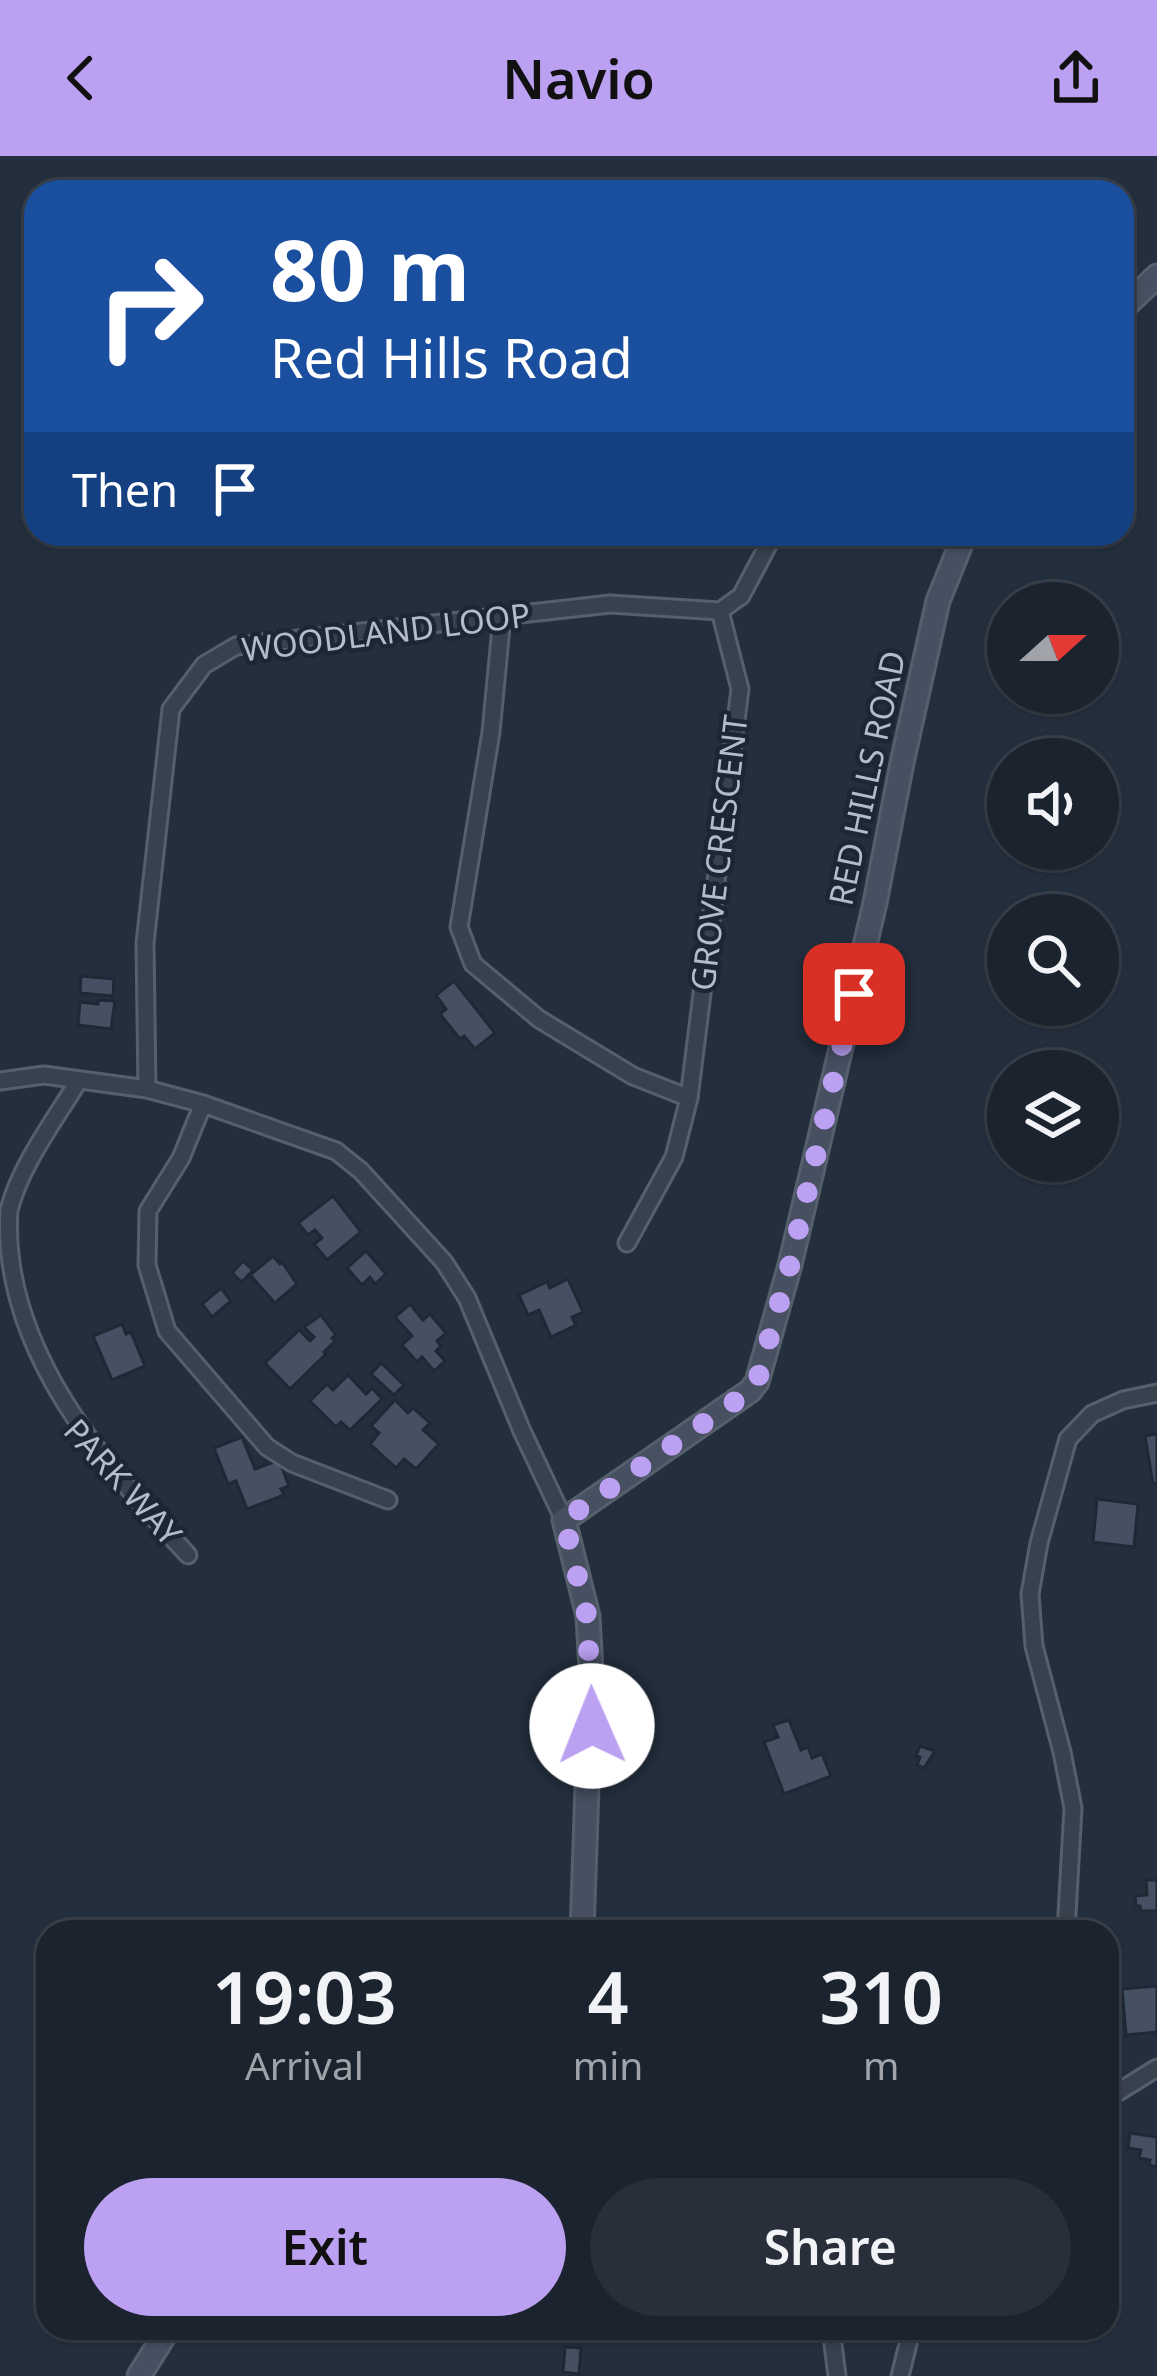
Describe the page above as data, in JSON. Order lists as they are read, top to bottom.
{
  "streets": {
    "main road": ["RED HILLS ROAD"],
    "street": ["WOODLAND LOOP", "GROVE CRESCENT", "PARK WAY"]
  },
  "crossings": [
    ["WOODLAND LOOP", "GROVE CRESCENT"]
  ],
  "north": "right",
  "page": {
    "header": "Navio",
    "turn": ["80 m", "Red Hills Road"],
    "then": "Then",
    "eta": [
      "19:03",
      "Arrival",
      "4",
      "min",
      "310",
      "m"
    ],
    "buttons": ["Exit", "Share"]
  }
}
